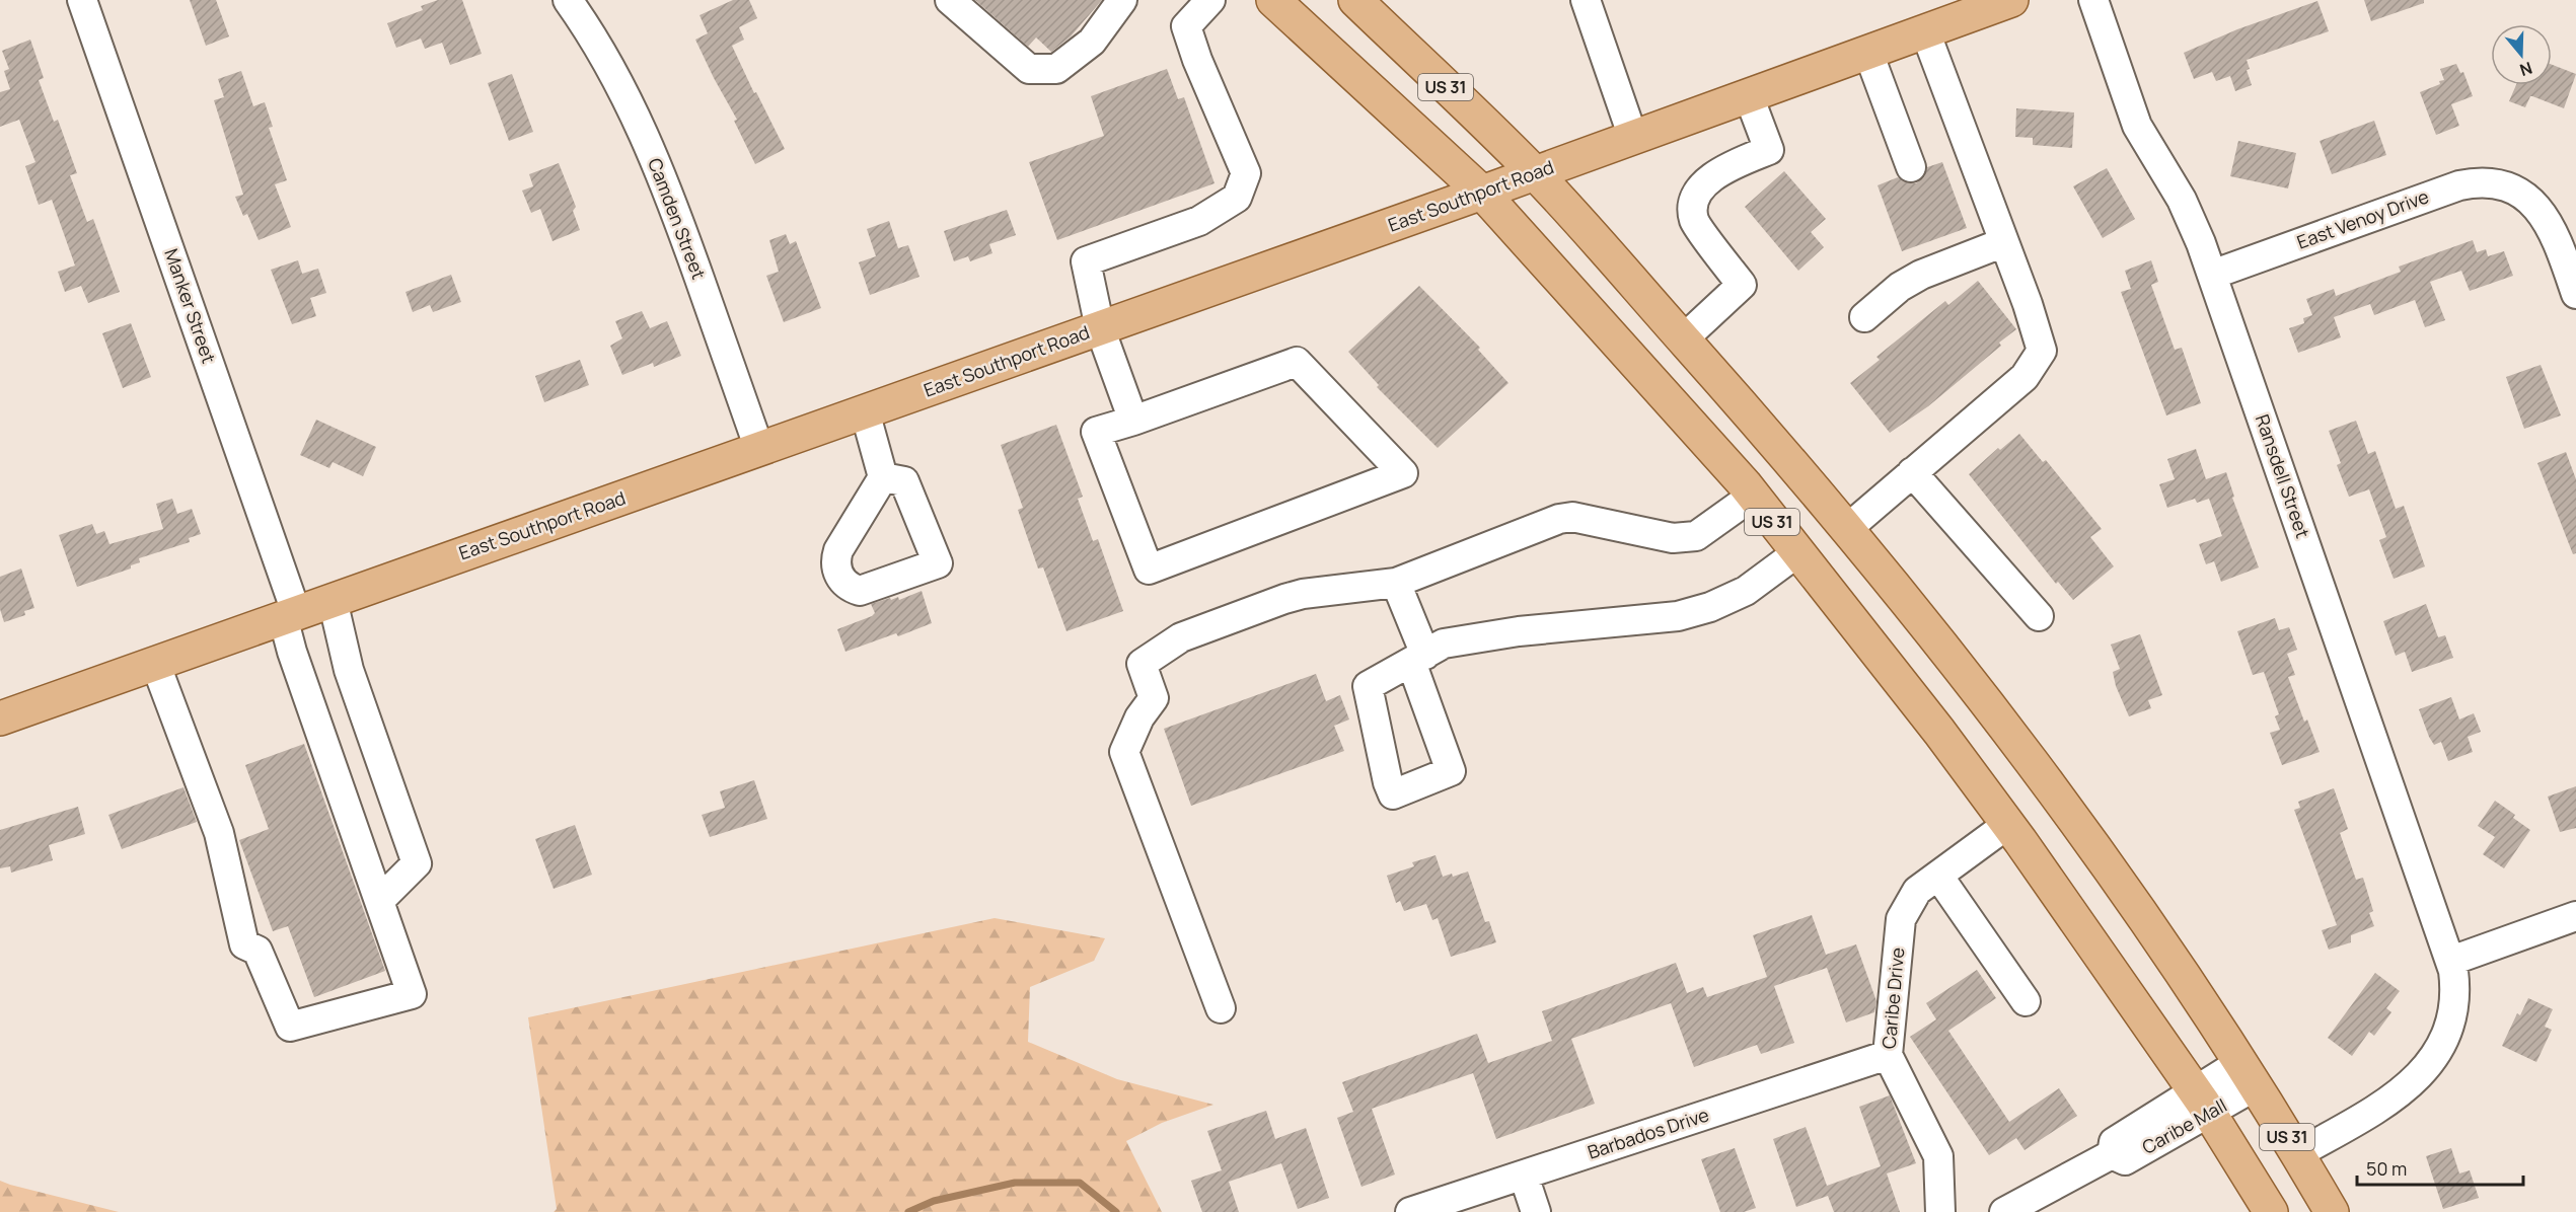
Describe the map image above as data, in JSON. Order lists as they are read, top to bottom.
{
  "streets": {
    "main road": ["US 31", "East Southport Road"],
    "street": [
      "Camden Street",
      "East Venoy Drive",
      "Manker Street",
      "Ransdell Street",
      "Caribe Drive",
      "Caribe Mall",
      "Barbados Drive"
    ]
  },
  "crossings": [
    ["US 31", "East Southport Road"],
    ["US 31", "Ransdell Street"],
    ["US 31", "Caribe Drive"],
    ["US 31", "Caribe Mall"],
    ["East Southport Road", "Camden Street"],
    ["East Southport Road", "Manker Street"],
    ["East Venoy Drive", "Ransdell Street"],
    ["Caribe Drive", "Barbados Drive"]
  ],
  "scale_bar": "50 m",
  "north": "bottom"
}
